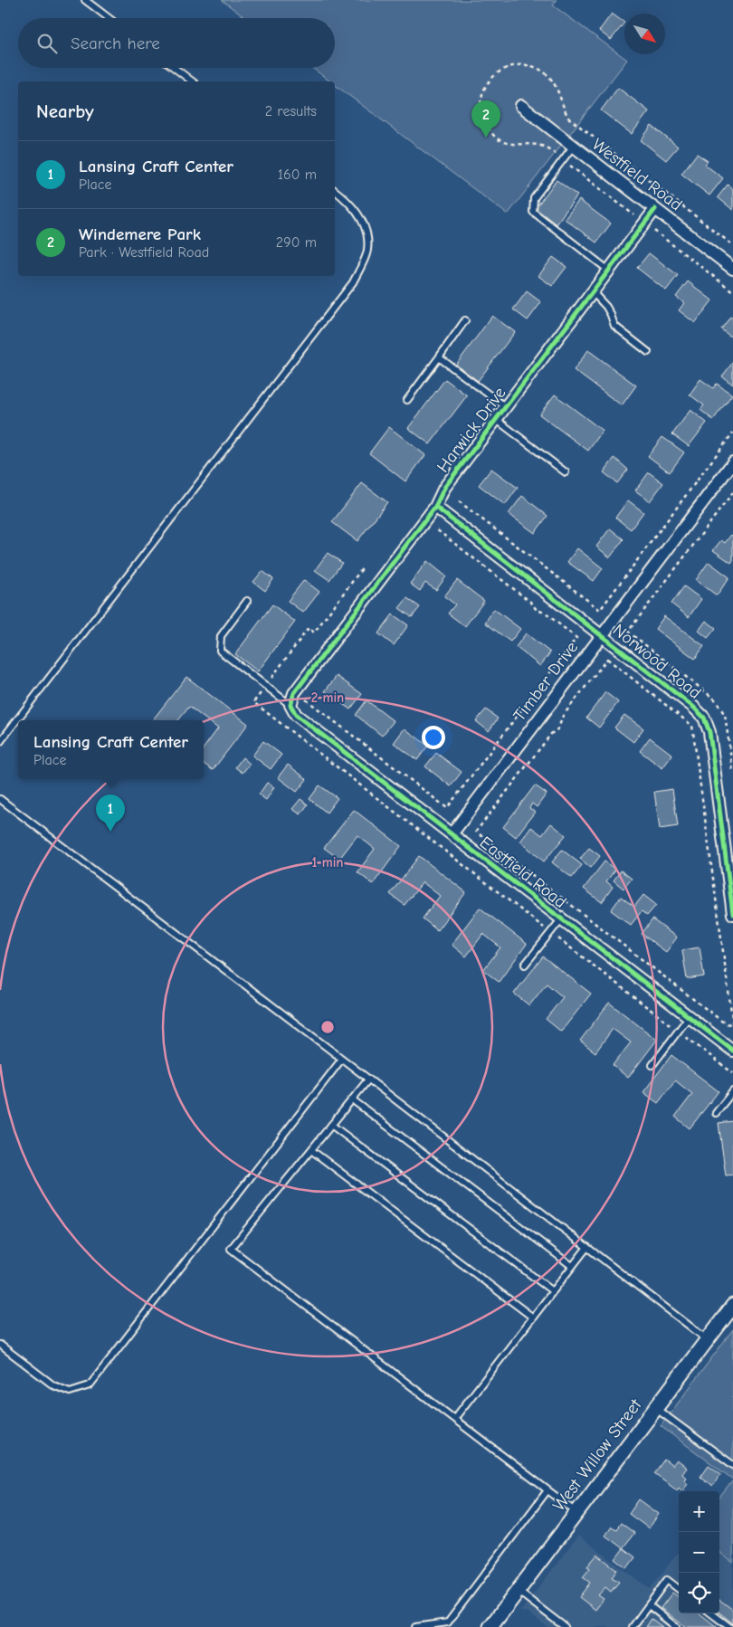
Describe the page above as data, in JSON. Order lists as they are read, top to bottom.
{
  "streets": {
    "street": [
      "Westfield Road",
      "Harwick Drive",
      "Norwood Road",
      "Timber Drive",
      "Eastfield Road",
      "West Willow Street"
    ]
  },
  "crossings": [
    ["Westfield Road", "Harwick Drive"],
    ["Harwick Drive", "Norwood Road"],
    ["Harwick Drive", "Eastfield Road"],
    ["Norwood Road", "Timber Drive"],
    ["Timber Drive", "Eastfield Road"]
  ],
  "north": "bottom right",
  "page": {
    "search": "Search here",
    "heading": ["Nearby", "2 results"],
    "pins": ["2", "1"],
    "list": [
      {
        "mark": "1",
        "name": "Lansing Craft Center",
        "note": "Place",
        "value": "160 m"
      },
      {
        "mark": "2",
        "name": "Windemere Park",
        "note": "Park · Westfield Road",
        "value": "290 m"
      }
    ],
    "popup": ["Lansing Craft Center", "Place"],
    "map_buttons": ["+", "−"]
  },
  "rings": ["2 min", "1 min"]
}
